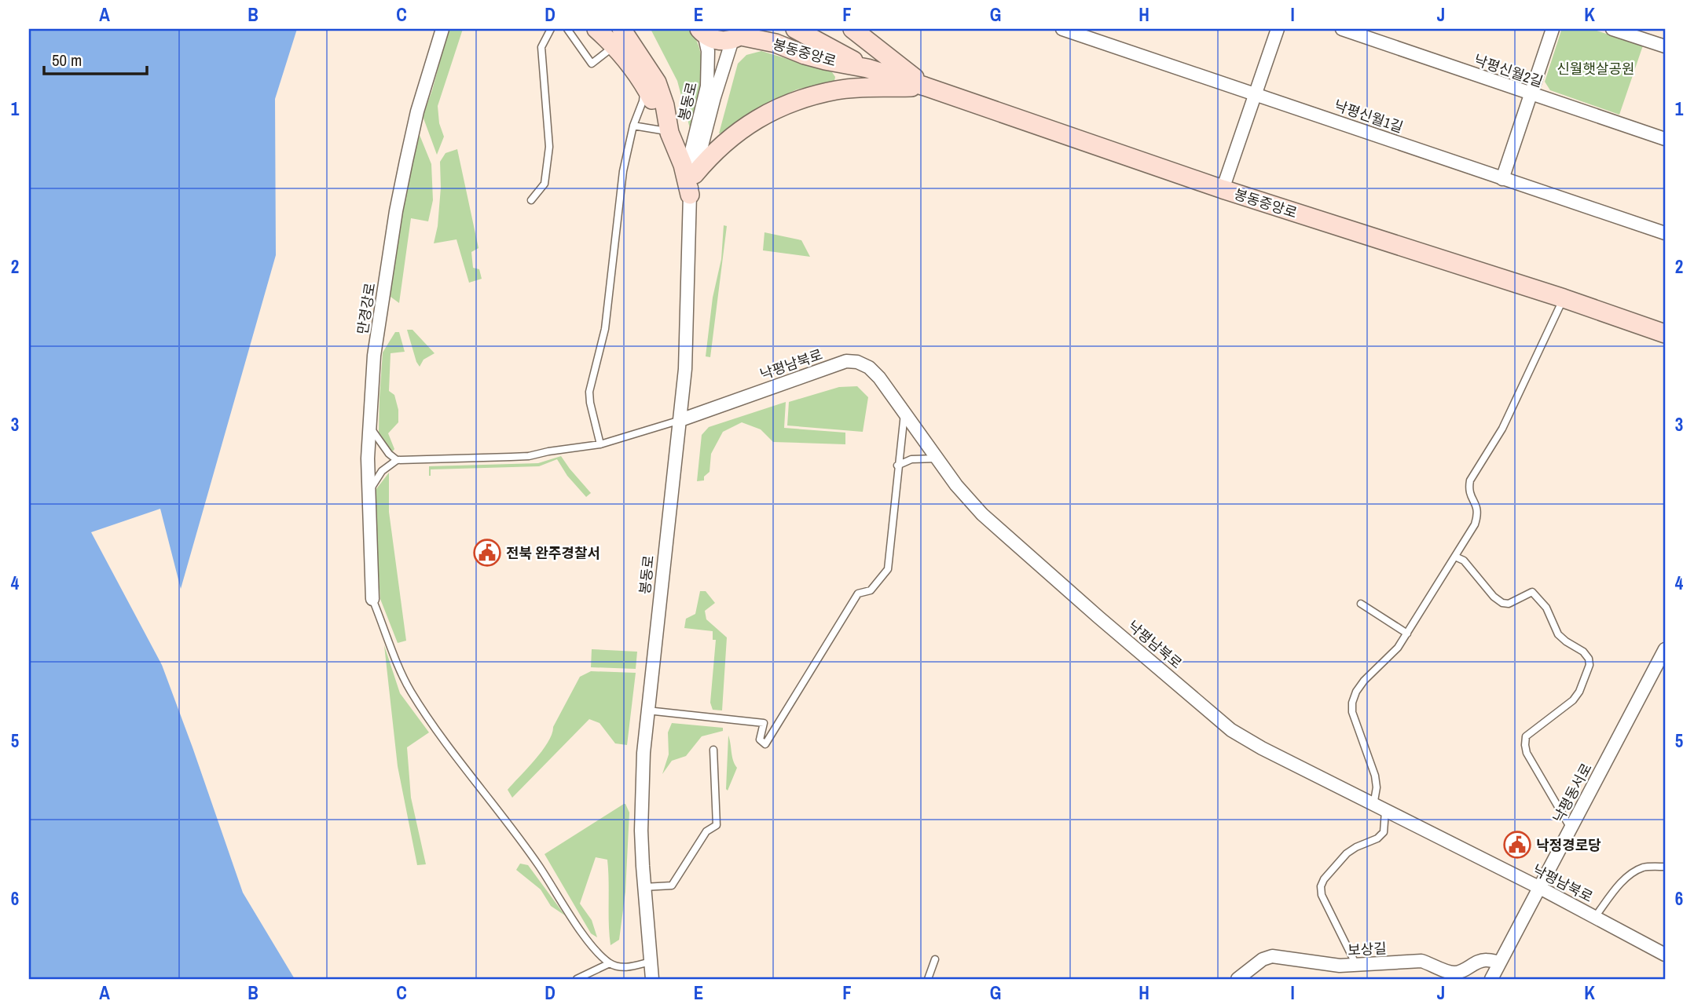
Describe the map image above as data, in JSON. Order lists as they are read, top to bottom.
{
  "streets": {
    "street": [
      "봉동중앙로",
      "낙평신월2길",
      "봉동로",
      "낙평신월1길",
      "만경강로",
      "낙평남북로",
      "낙평동서로",
      "보상길"
    ]
  },
  "crossings": [
    ["봉동중앙로", "봉동로"],
    ["봉동로", "낙평남북로"],
    ["낙평남북로", "낙평동서로"],
    ["낙평동서로", "보상길"]
  ],
  "parks": ["신월햇살공원"],
  "places": {
    "public building": ["전북 완주경찰서", "낙정경로당"]
  },
  "scale_bar": "50 m",
  "grid": {
    "columns": [
      "A",
      "B",
      "C",
      "D",
      "E",
      "F",
      "G",
      "H",
      "I",
      "J",
      "K"
    ],
    "rows": [
      "1",
      "2",
      "3",
      "4",
      "5",
      "6"
    ]
  }
}
